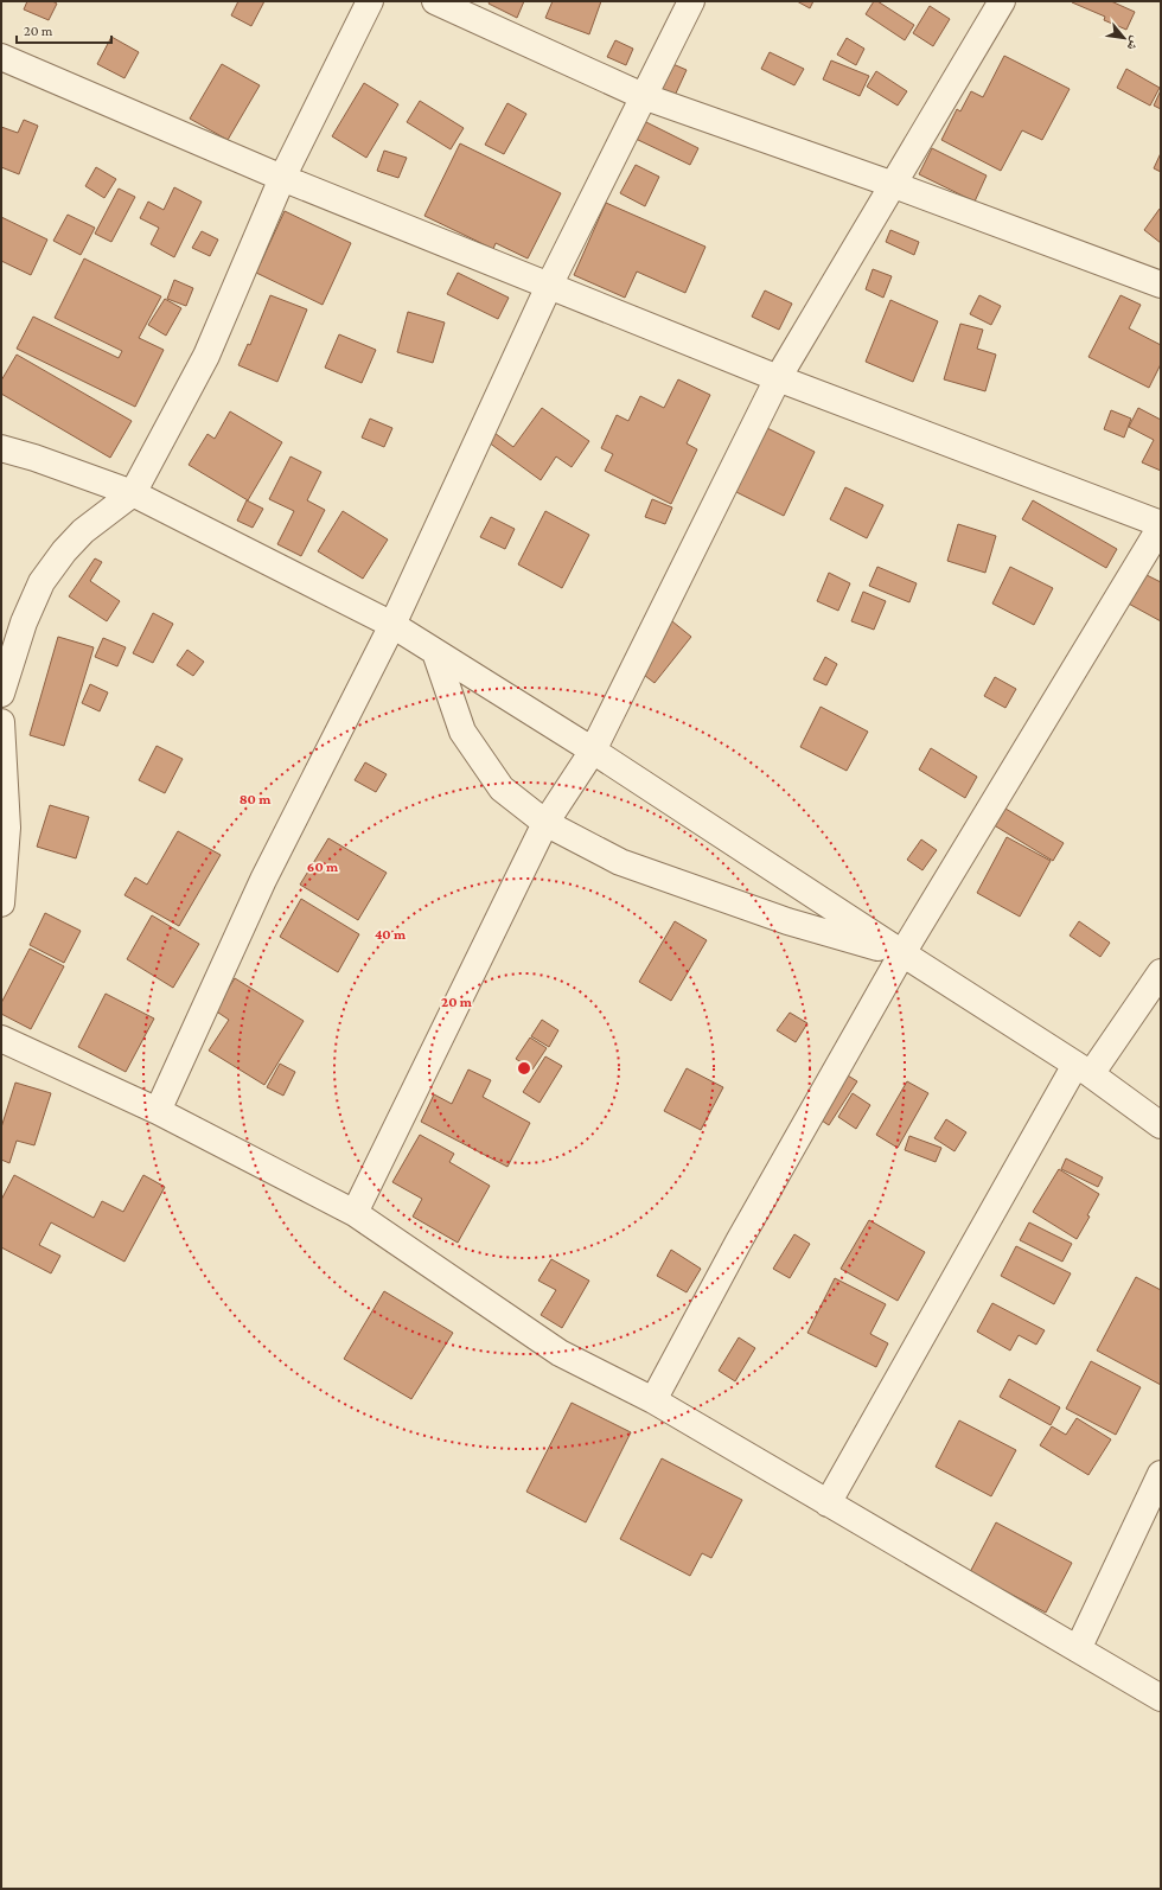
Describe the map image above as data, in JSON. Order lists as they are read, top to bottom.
{
  "scale_bar": "20 m",
  "north": "bottom right",
  "rings": [
    "80 m",
    "60 m",
    "40 m",
    "20 m"
  ]
}
